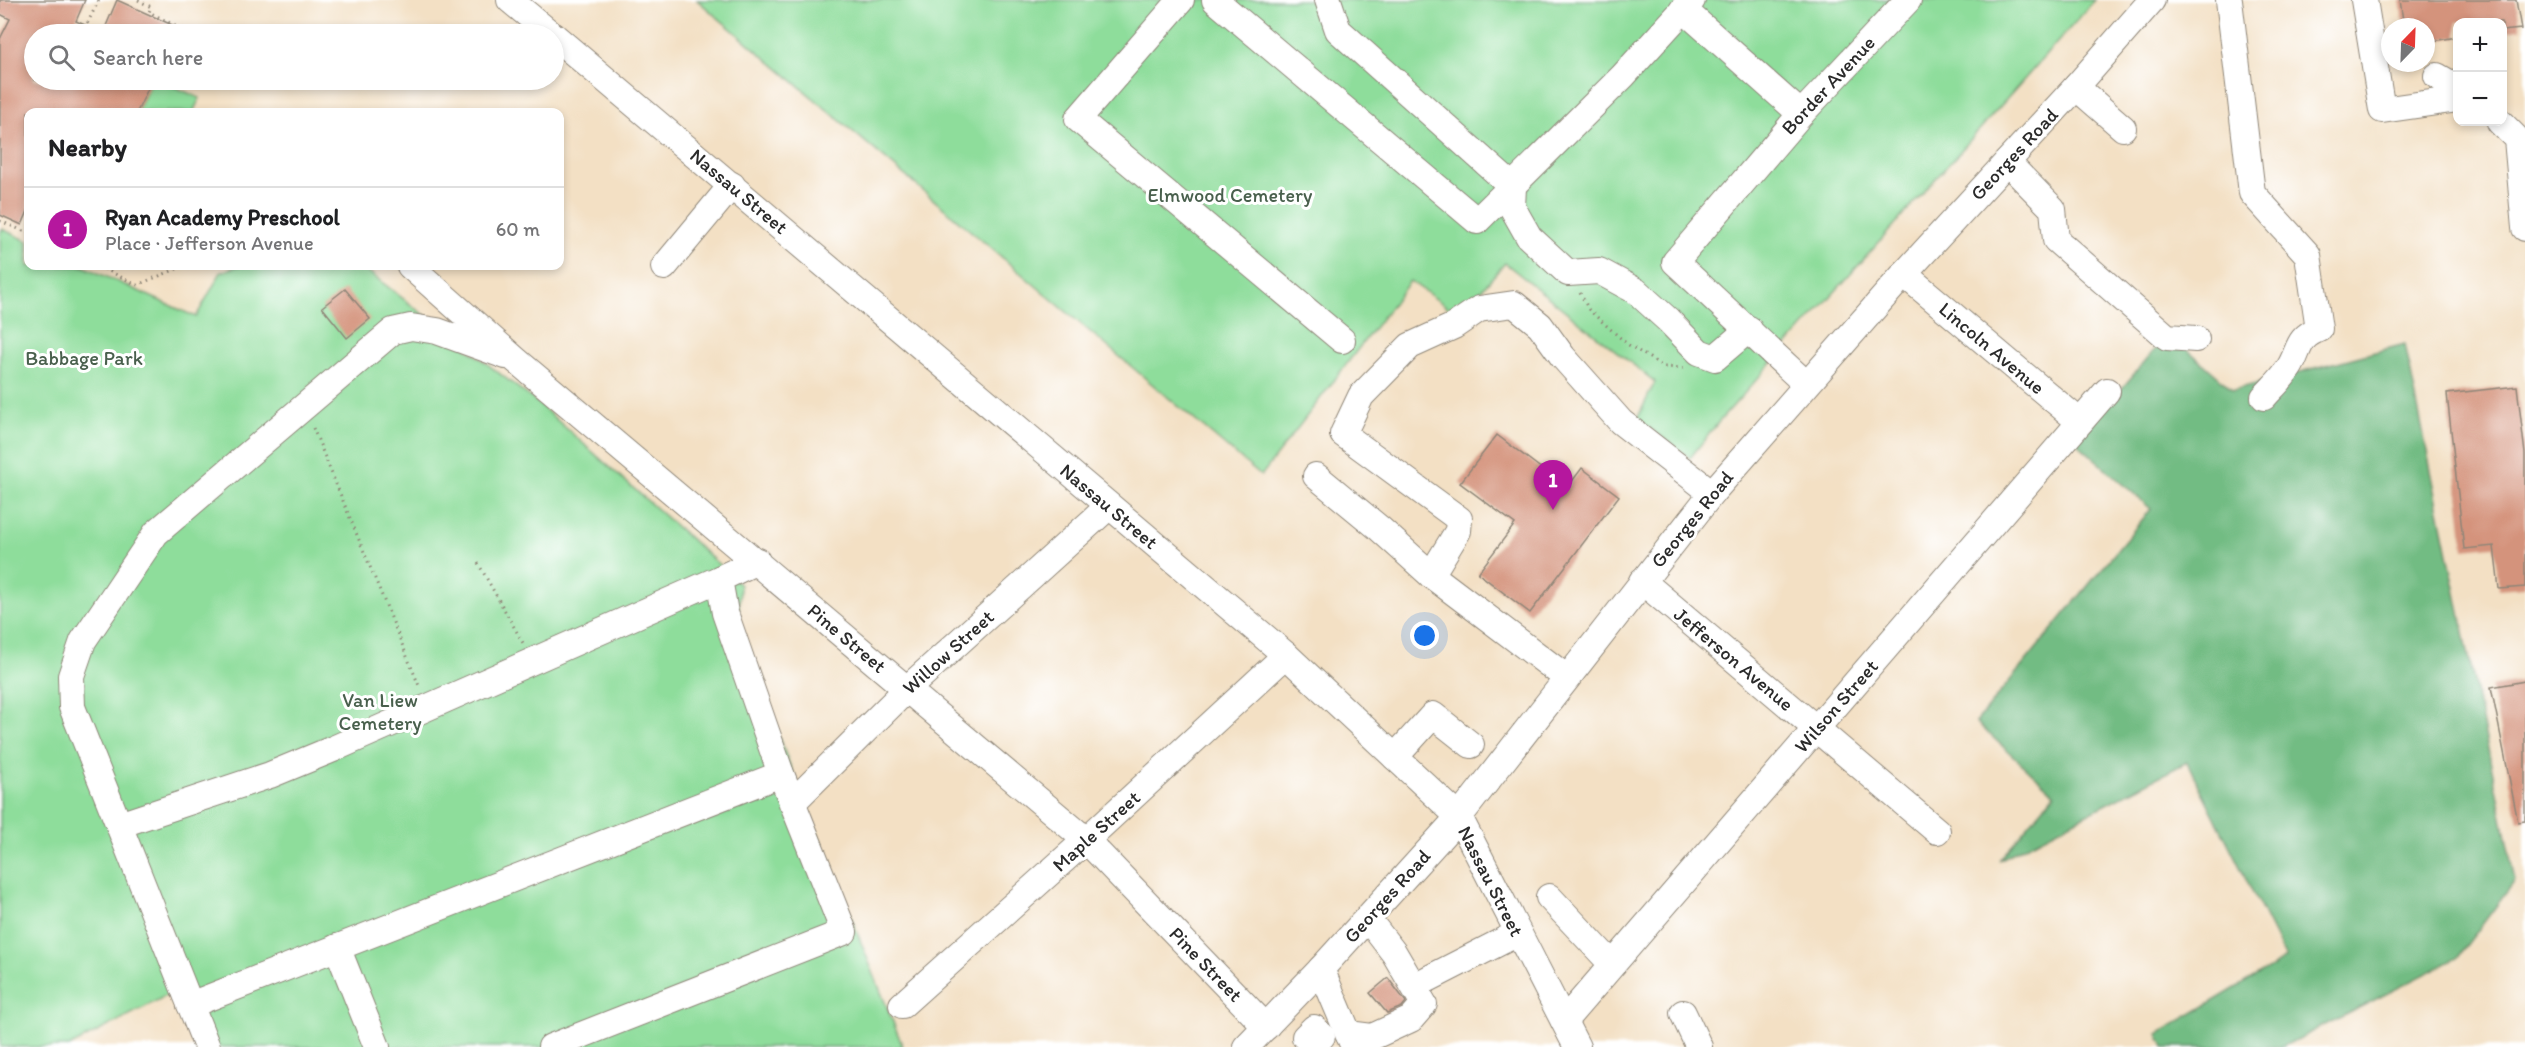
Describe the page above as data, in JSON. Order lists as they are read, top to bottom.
{
  "streets": {
    "street": [
      "Border Avenue",
      "Georges Road",
      "Nassau Street",
      "Lincoln Avenue",
      "Pine Street",
      "Willow Street",
      "Jefferson Avenue",
      "Wilson Street",
      "Maple Street"
    ]
  },
  "crossings": [
    ["Georges Road", "Nassau Street"],
    ["Georges Road", "Lincoln Avenue"],
    ["Georges Road", "Pine Street"],
    ["Georges Road", "Jefferson Avenue"],
    ["Nassau Street", "Willow Street"],
    ["Nassau Street", "Wilson Street"],
    ["Nassau Street", "Maple Street"],
    ["Lincoln Avenue", "Wilson Street"],
    ["Pine Street", "Willow Street"],
    ["Pine Street", "Maple Street"],
    ["Jefferson Avenue", "Wilson Street"]
  ],
  "parks": ["Elmwood Cemetery", "Babbage Park", "Van Liew Cemetery"],
  "north": "top right",
  "page": {
    "map_buttons": ["+", "−"],
    "search": "Search here",
    "heading": "Nearby",
    "list": [
      {
        "mark": "1",
        "name": "Ryan Academy Preschool",
        "note": "Place · Jefferson Avenue",
        "value": "60 m"
      }
    ],
    "pins": "1"
  }
}
